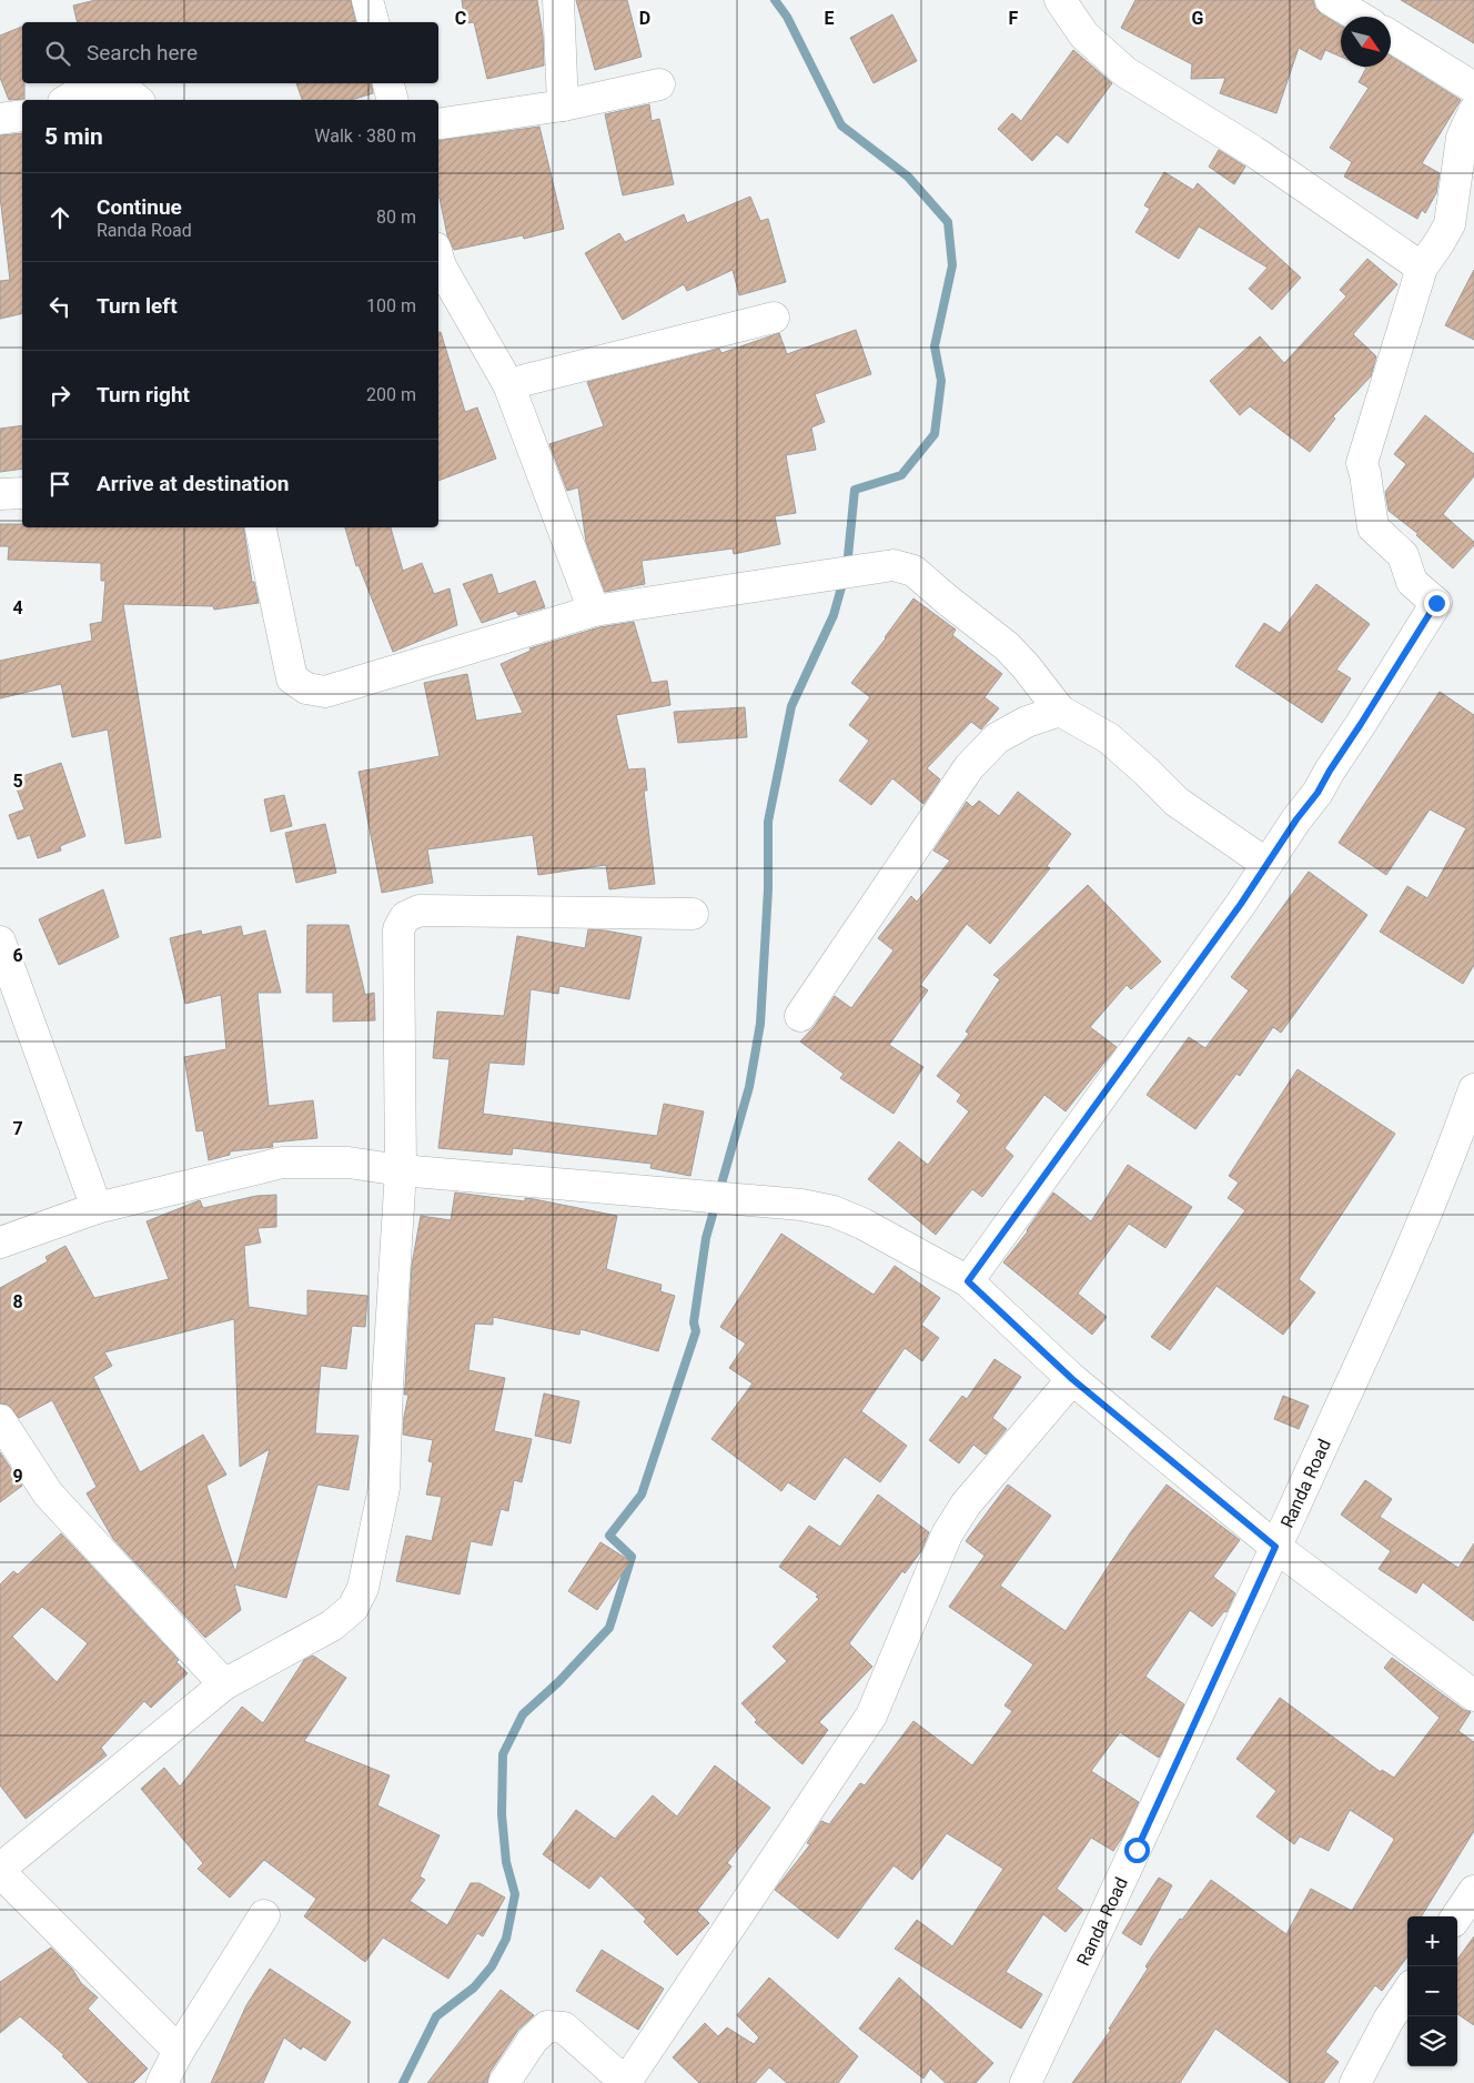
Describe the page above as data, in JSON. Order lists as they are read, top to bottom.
{
  "streets": {
    "street": ["Randa Road"]
  },
  "north": "bottom right",
  "page": {
    "search": "Search here",
    "heading": ["5 min", "Walk · 380 m"],
    "list": [
      ["Continue", "Randa Road", "80 m"],
      ["Turn left", "100 m"],
      ["Turn right", "200 m"],
      "Arrive at destination"
    ],
    "map_buttons": ["+", "−"]
  },
  "grid": {
    "columns": [
      "C",
      "D",
      "E",
      "F",
      "G"
    ],
    "rows": [
      "4",
      "5",
      "6",
      "7",
      "8",
      "9"
    ]
  }
}
